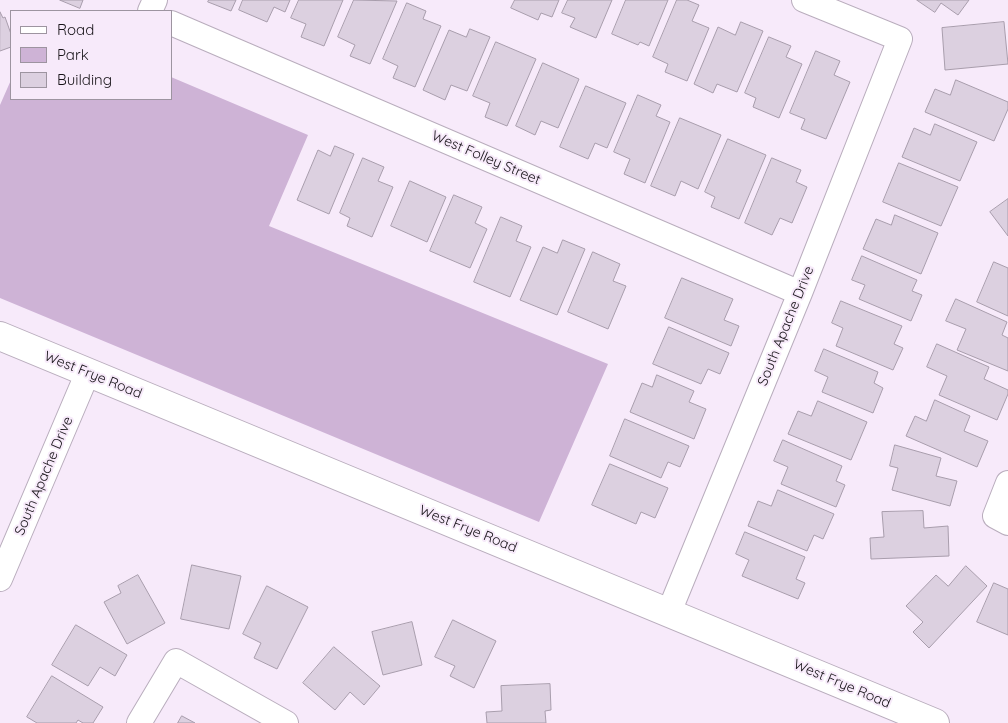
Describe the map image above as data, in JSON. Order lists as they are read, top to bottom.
{
  "streets": {
    "street": ["West Folley Street", "South Apache Drive", "West Frye Road"]
  },
  "crossings": [
    ["West Folley Street", "South Apache Drive"],
    ["South Apache Drive", "West Frye Road"]
  ],
  "legend": ["Road", "Park", "Building"]
}
